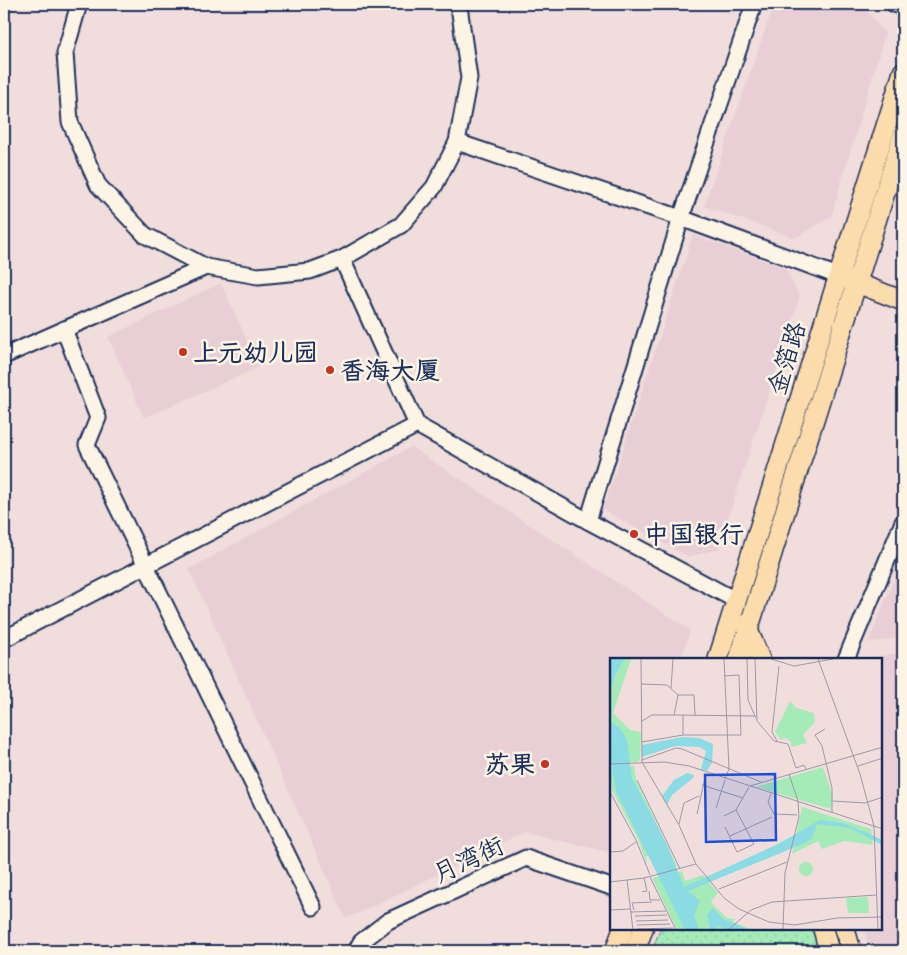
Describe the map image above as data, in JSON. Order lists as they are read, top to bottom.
{
  "streets": {
    "main road": ["金箔路"],
    "street": ["月湾街"]
  },
  "places": [
    "上元幼儿园",
    "香海大厦",
    "中国银行",
    "苏果"
  ]
}
